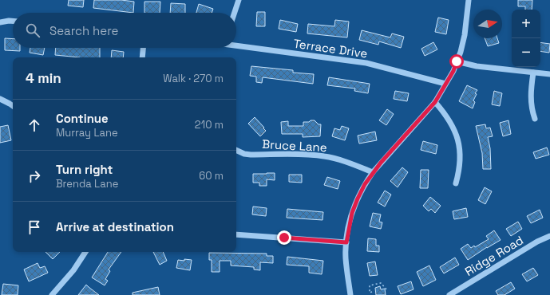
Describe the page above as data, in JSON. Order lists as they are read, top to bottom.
{
  "streets": {
    "street": ["Terrace Drive", "Bruce Lane", "Ridge Road"]
  },
  "north": "right",
  "page": {
    "map_buttons": ["+", "−"],
    "search": "Search here",
    "heading": ["4 min", "Walk · 270 m"],
    "list": [
      ["Continue", "Murray Lane", "210 m"],
      ["Turn right", "Brenda Lane", "60 m"],
      "Arrive at destination"
    ]
  }
}
